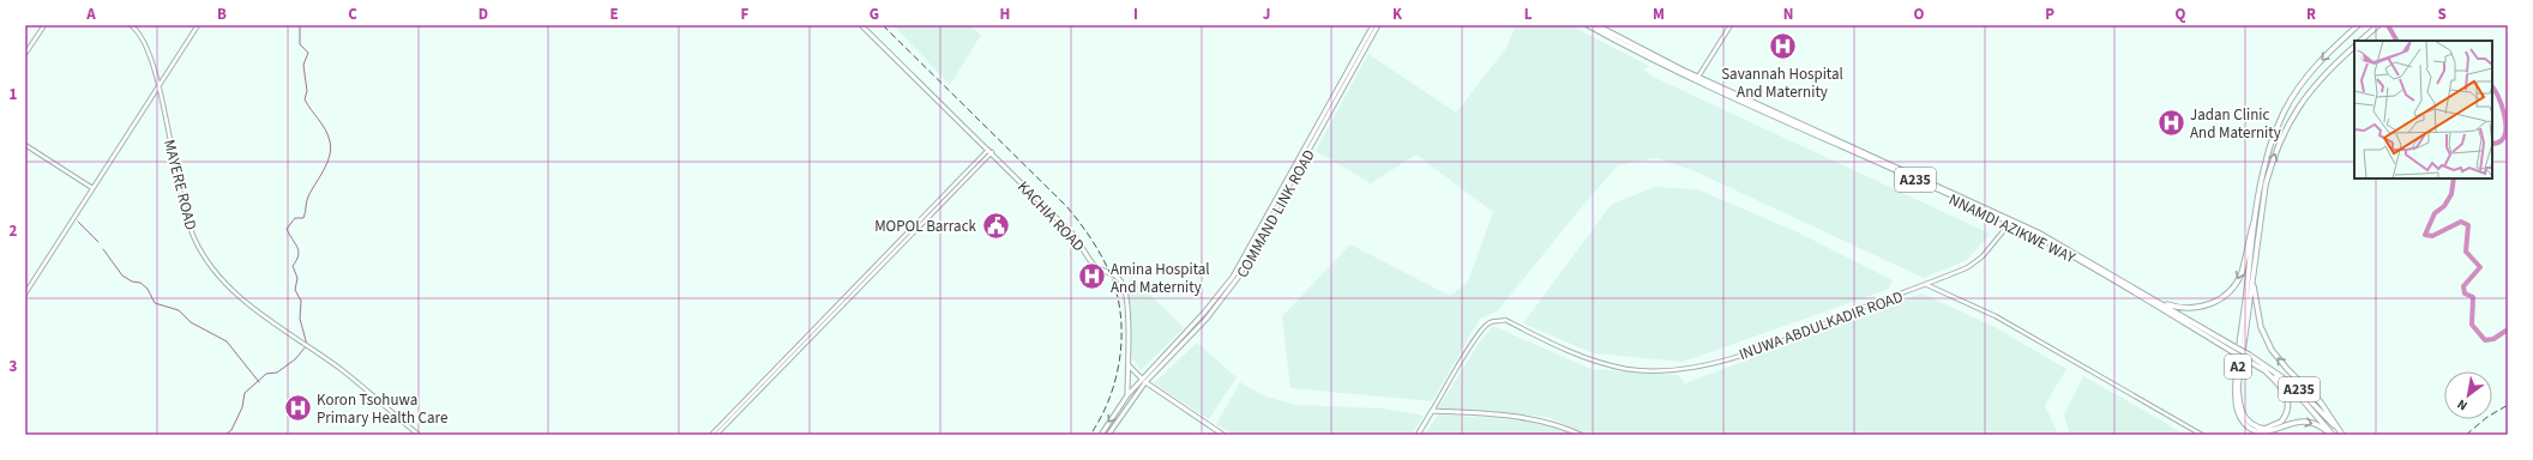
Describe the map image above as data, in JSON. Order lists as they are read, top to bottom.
{
  "streets": {
    "highway": ["A235", "NNAMDI AZIKWE WAY", "A2"],
    "main road": ["COMMAND LINK ROAD", "KACHIA ROAD", "INUWA ABDULKADIR ROAD"],
    "street": ["MAYERE ROAD"]
  },
  "crossings": [
    ["NNAMDI AZIKWE WAY", "INUWA ABDULKADIR ROAD"],
    ["NNAMDI AZIKWE WAY", "A2"]
  ],
  "places": {
    "hospital": [
      "Savannah Hospital And Maternity",
      "Jadan Clinic And Maternity",
      "Amina Hospital And Maternity",
      "Koron Tsohuwa Primary Health Care"
    ],
    "public building": ["MOPOL Barrack"]
  },
  "north": "bottom left",
  "grid": {
    "columns": [
      "A",
      "B",
      "C",
      "D",
      "E",
      "F",
      "G",
      "H",
      "I",
      "J",
      "K",
      "L",
      "M",
      "N",
      "O",
      "P",
      "Q",
      "R",
      "S"
    ],
    "rows": ["1", "2", "3"]
  }
}
